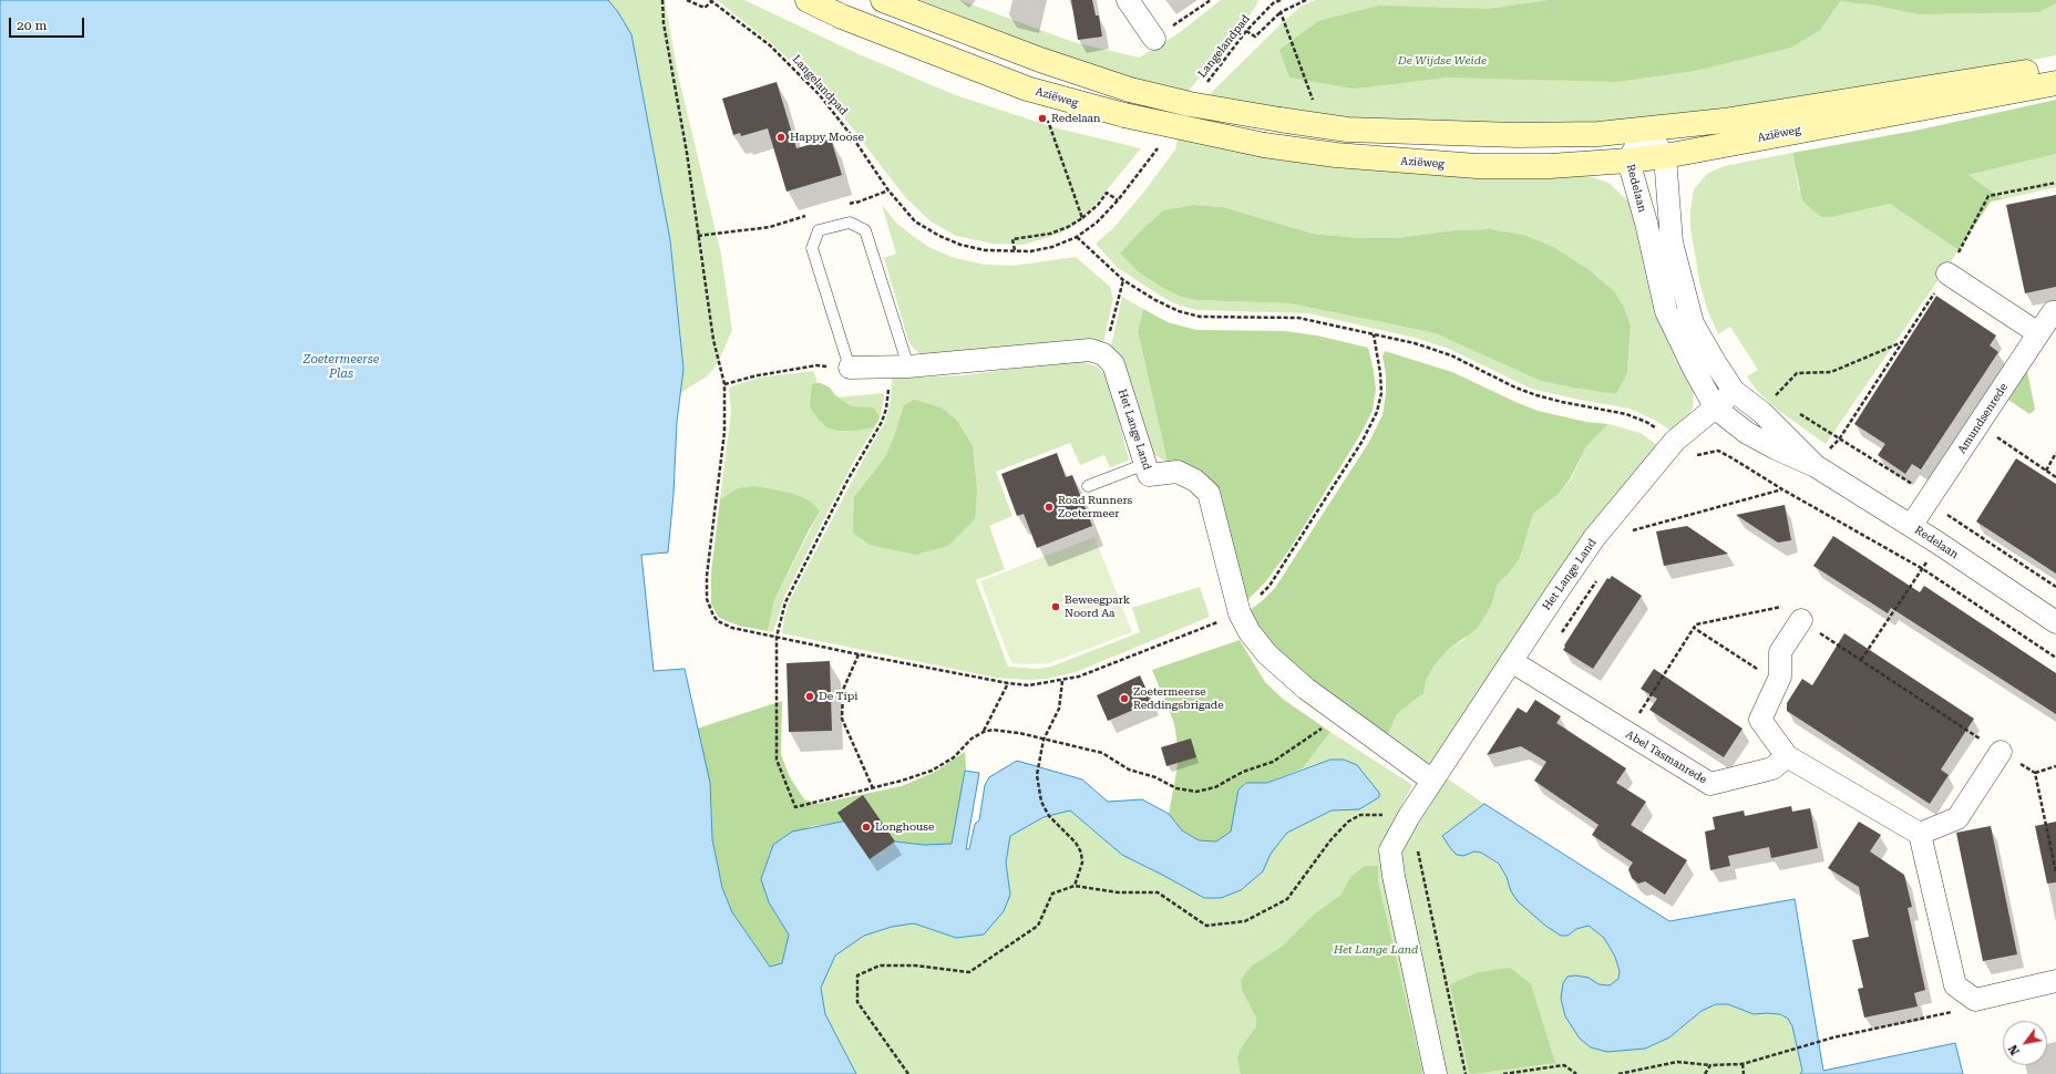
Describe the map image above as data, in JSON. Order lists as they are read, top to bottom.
{
  "streets": {
    "street": [
      "Aziëweg",
      "Redelaan",
      "Amundsenrede",
      "Het Lange Land",
      "Abel Tasmanrede"
    ],
    "path": ["Langelandpad"]
  },
  "crossings": [
    ["Aziëweg", "Redelaan"],
    ["Redelaan", "Amundsenrede"],
    ["Redelaan", "Het Lange Land"],
    ["Het Lange Land", "Abel Tasmanrede"]
  ],
  "water": ["Zoetermeerse Plas"],
  "parks": ["De Wijdse Weide", "Het Lange Land"],
  "places": [
    "Redelaan",
    "Happy Moose",
    "Road Runners Zoetermeer",
    "Beweegpark Noord Aa",
    "De Tipi",
    "Zoetermeerse Reddingsbrigade",
    "Longhouse"
  ],
  "scale_bar": "20 m",
  "north": "bottom left"
}
